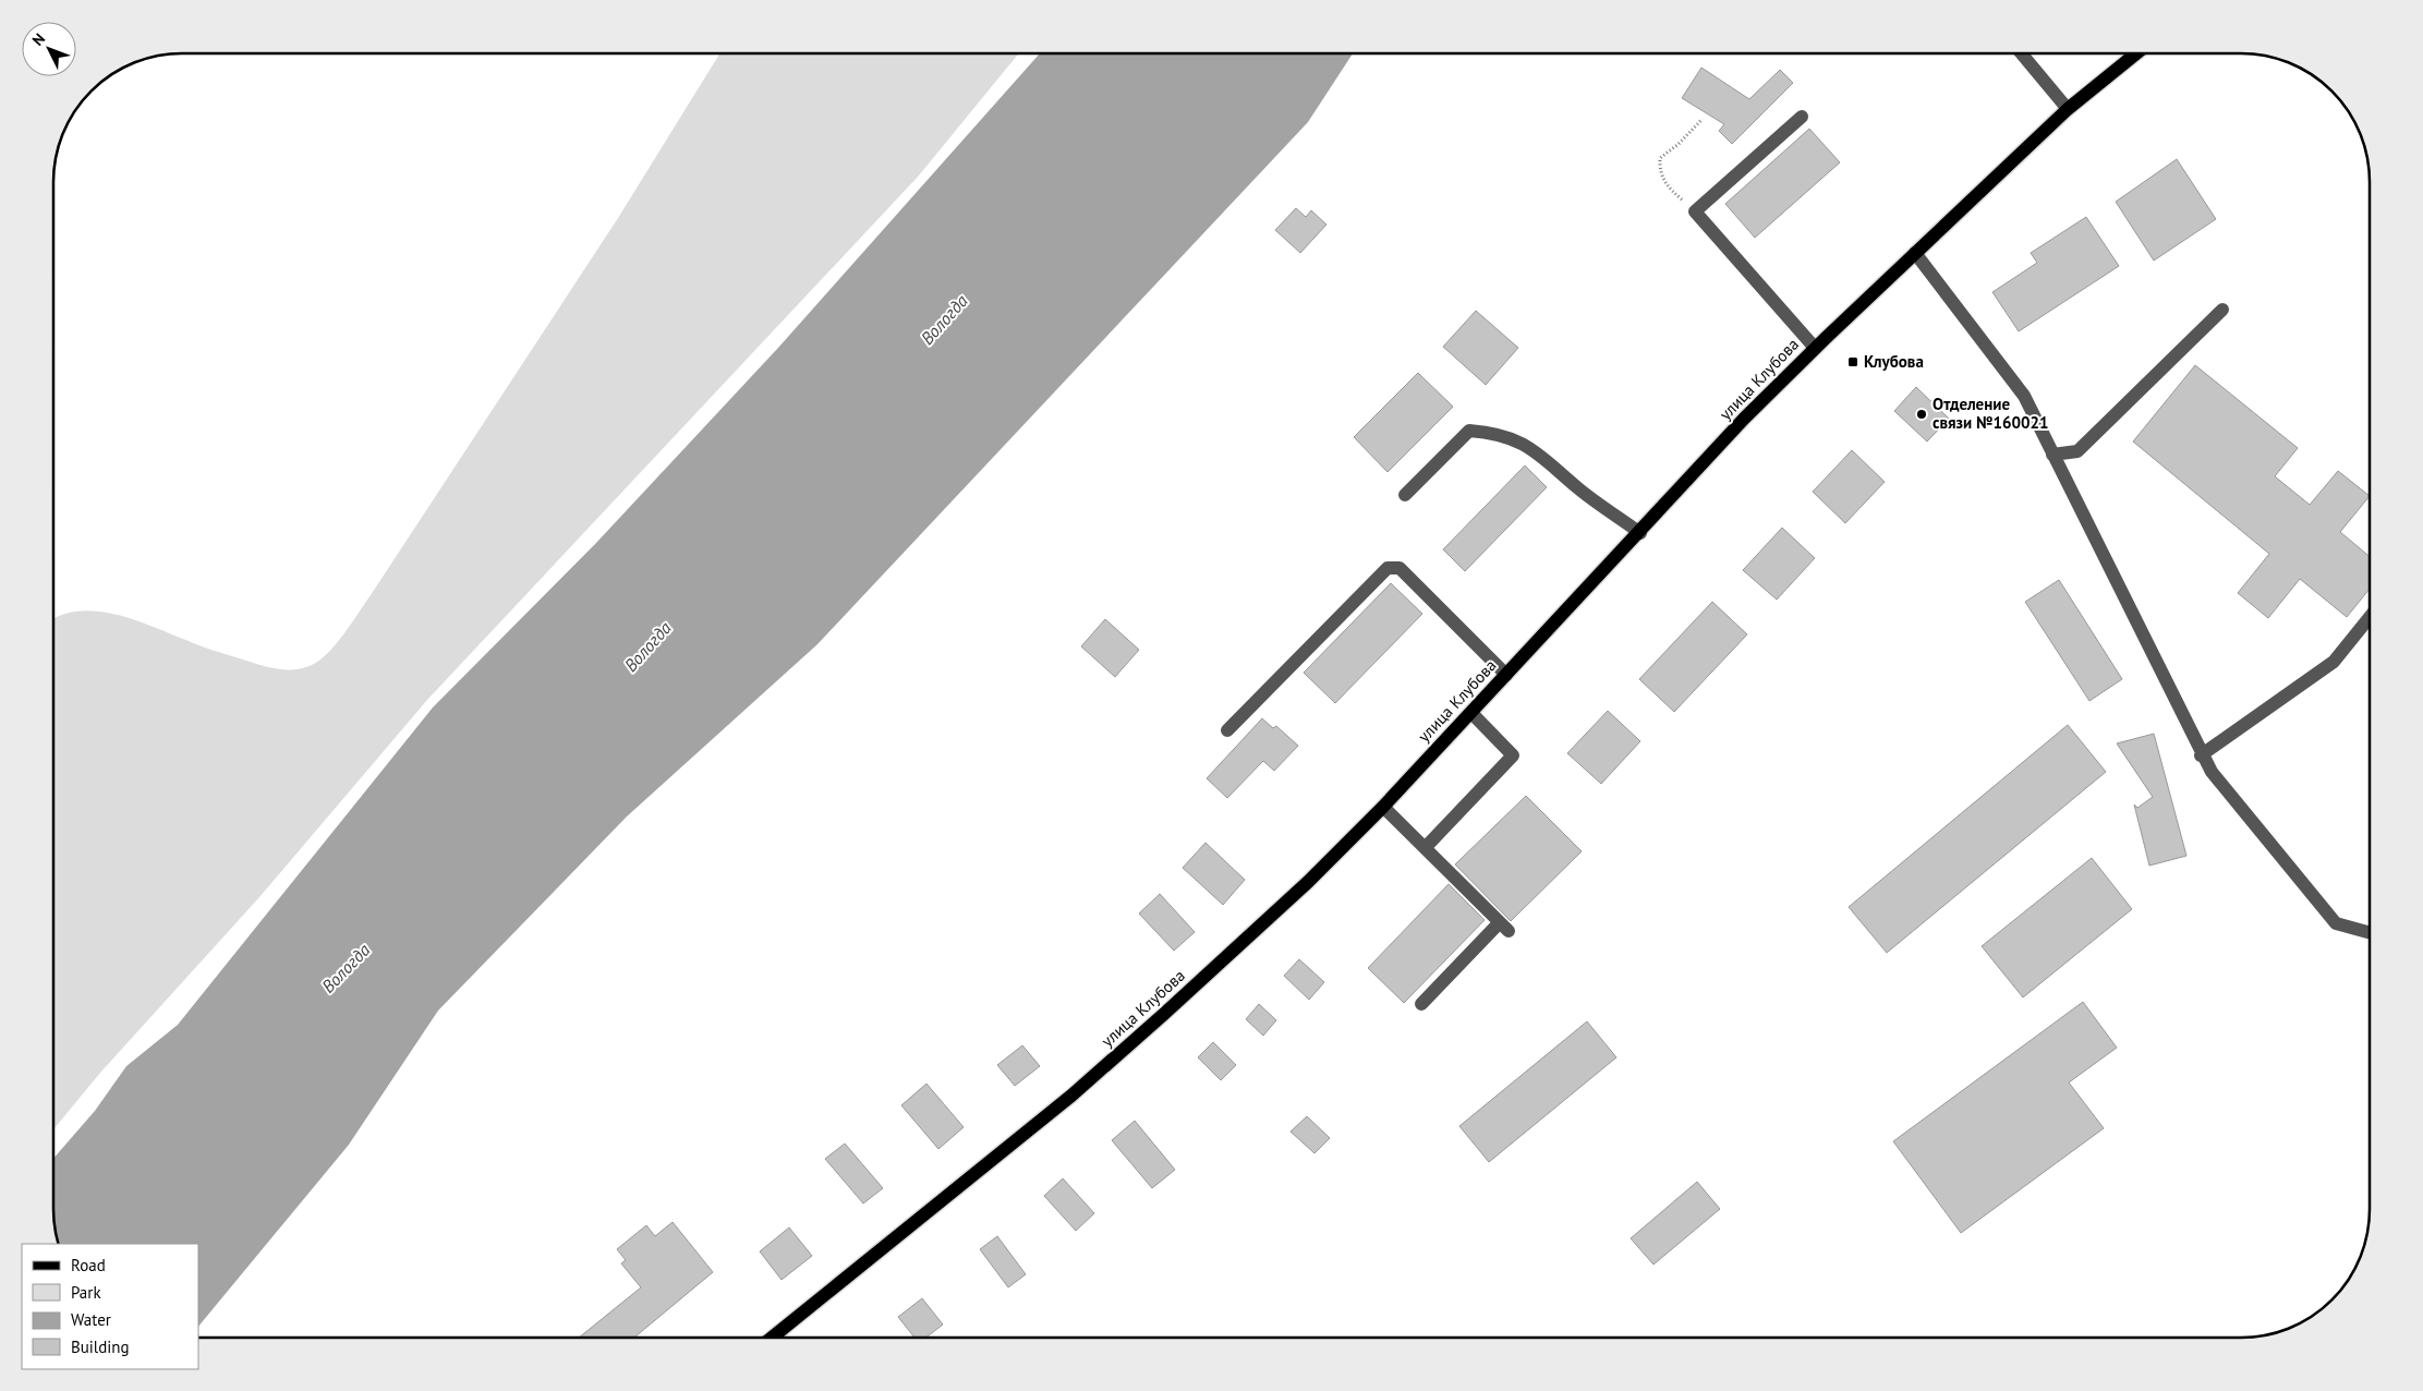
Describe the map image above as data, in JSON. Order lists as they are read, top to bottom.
{
  "streets": {
    "main road": ["улица Клубова"]
  },
  "water": ["Вологда"],
  "places": {
    "transit": ["Клубова"],
    "other": ["Отделение связи №160021"]
  },
  "legend": [
    "Road",
    "Park",
    "Water",
    "Building"
  ],
  "north": "top left"
}
